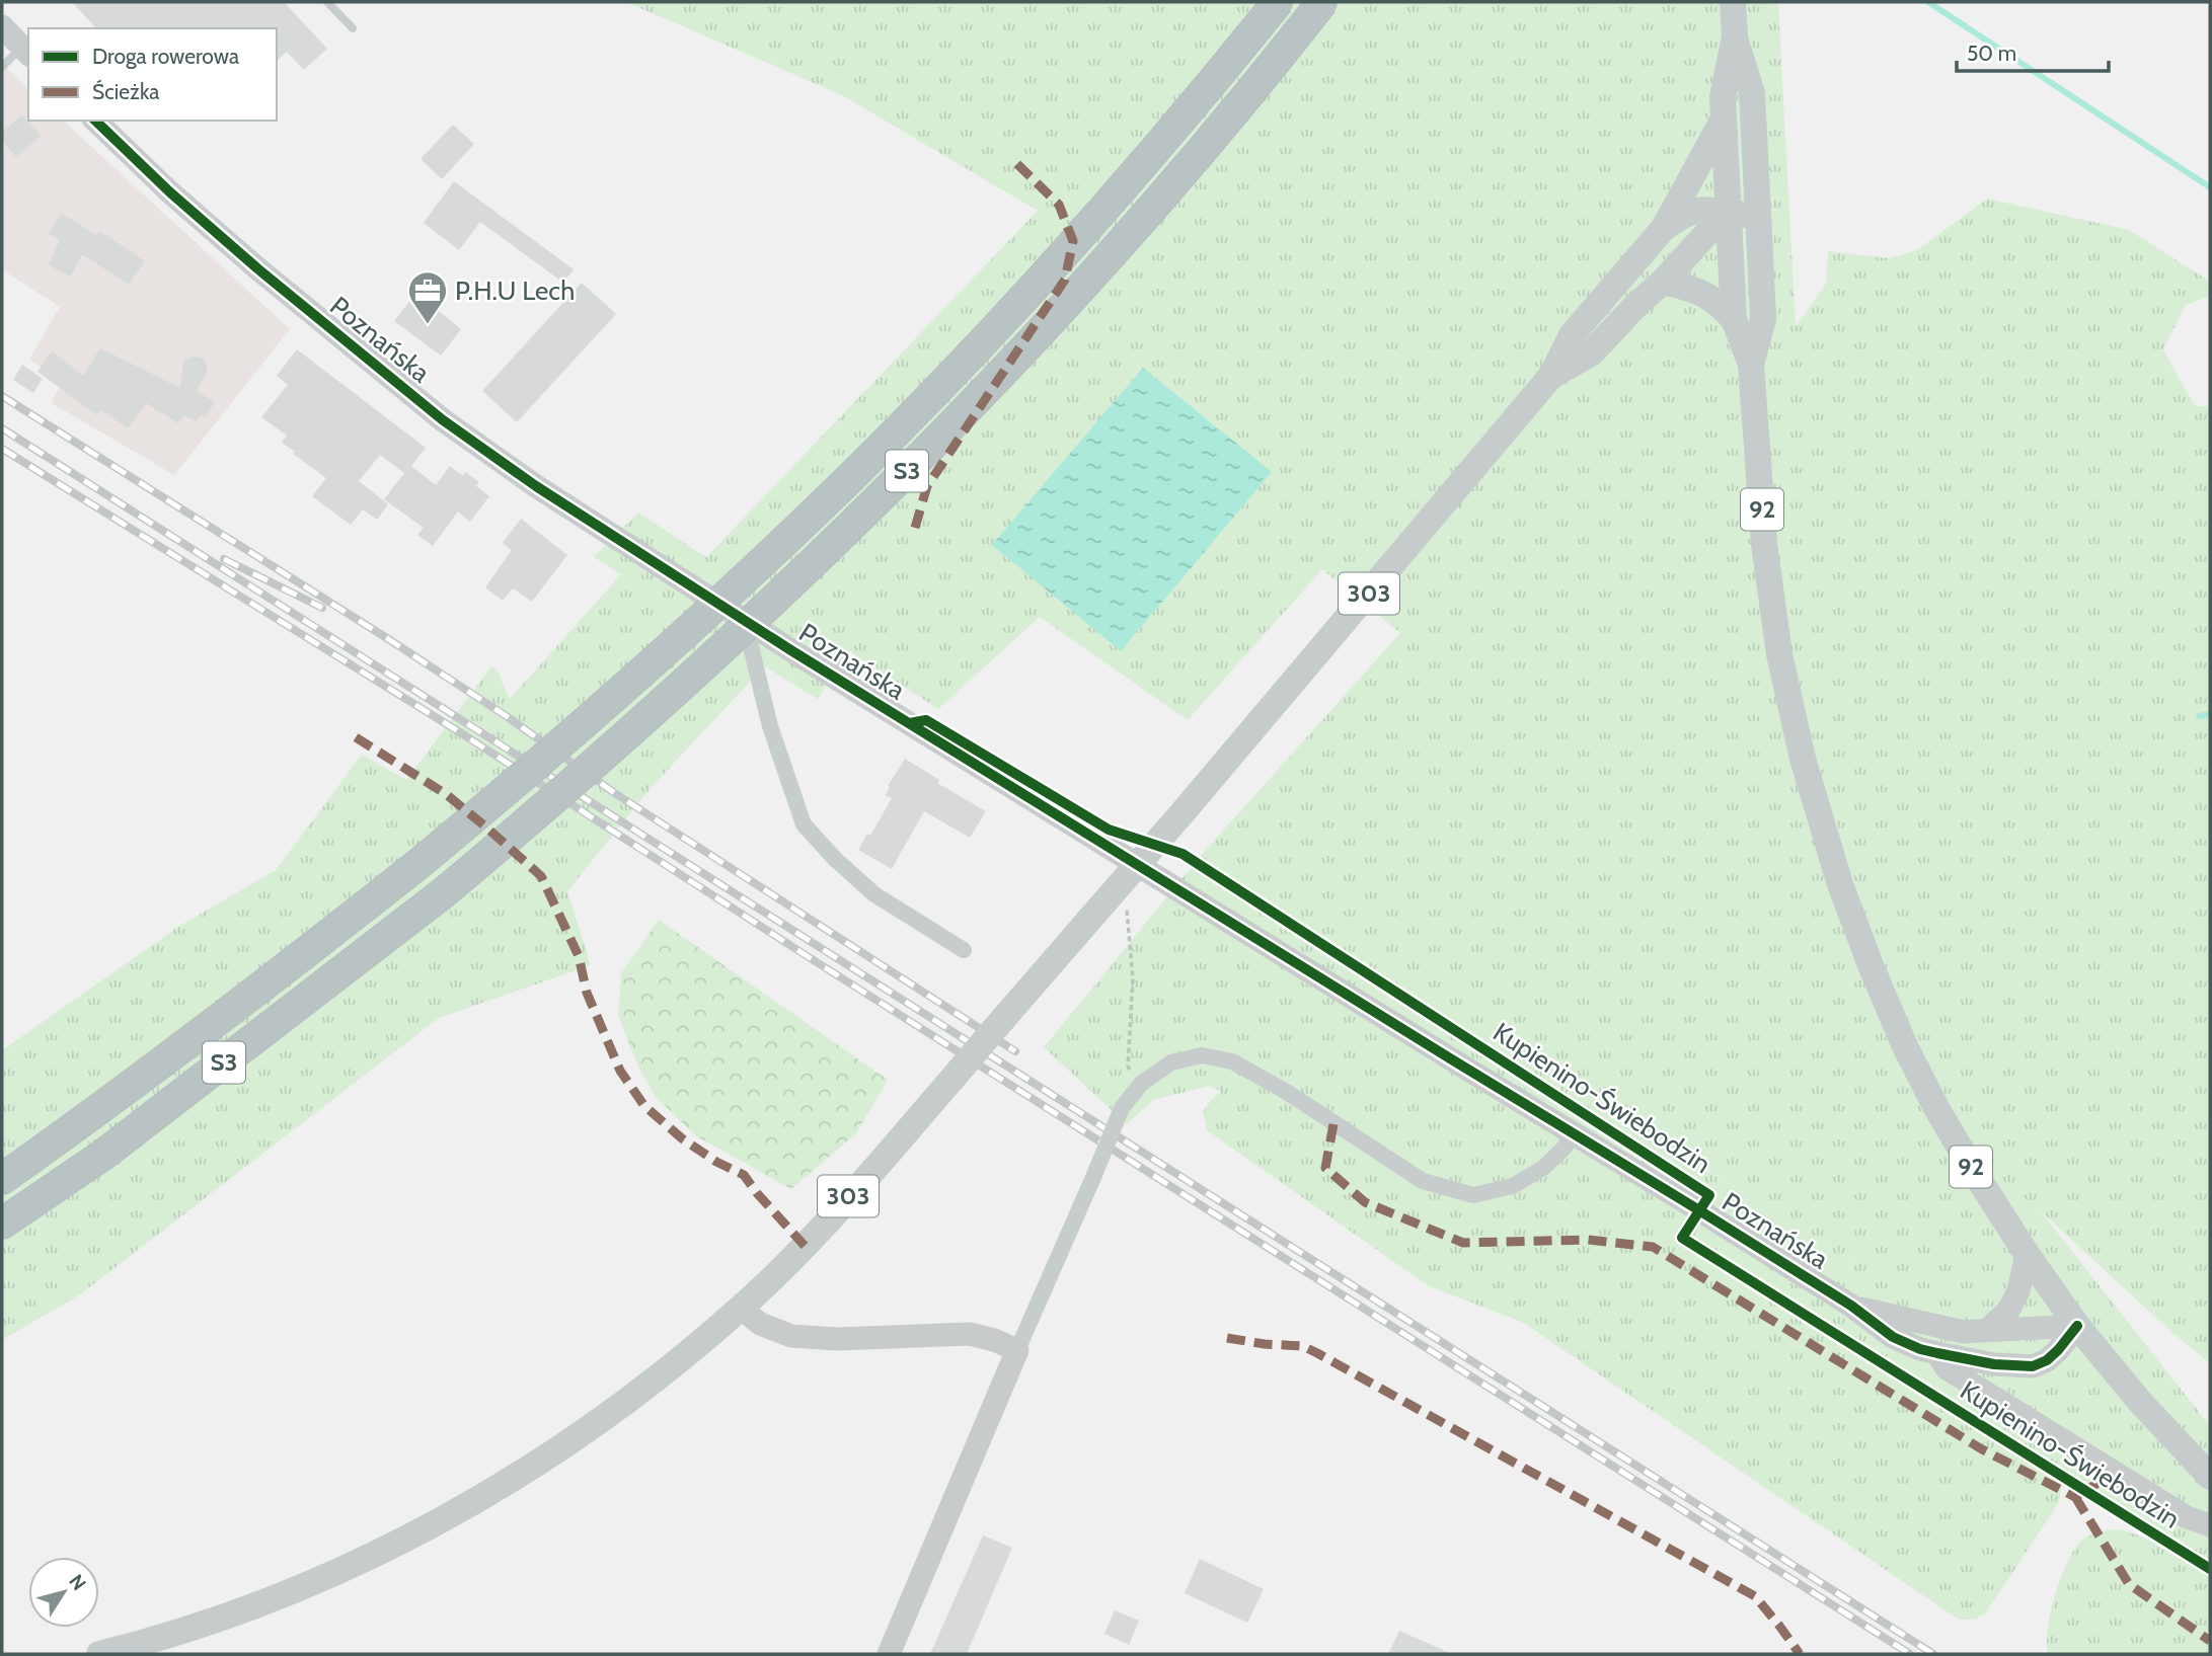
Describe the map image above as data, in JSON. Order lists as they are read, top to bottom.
{
  "streets": {
    "highway": ["S3"],
    "main road": ["92", "303"],
    "street": ["Poznańska"],
    "cycle path": ["Kupienino-Świebodzin"]
  },
  "crossings": [
    ["Poznańska", "92"],
    ["92", "303"]
  ],
  "places": {
    "office": ["P.H.U Lech"]
  },
  "legend": ["Droga rowerowa", "Ścieżka"],
  "scale_bar": "50 m",
  "north": "top right"
}
